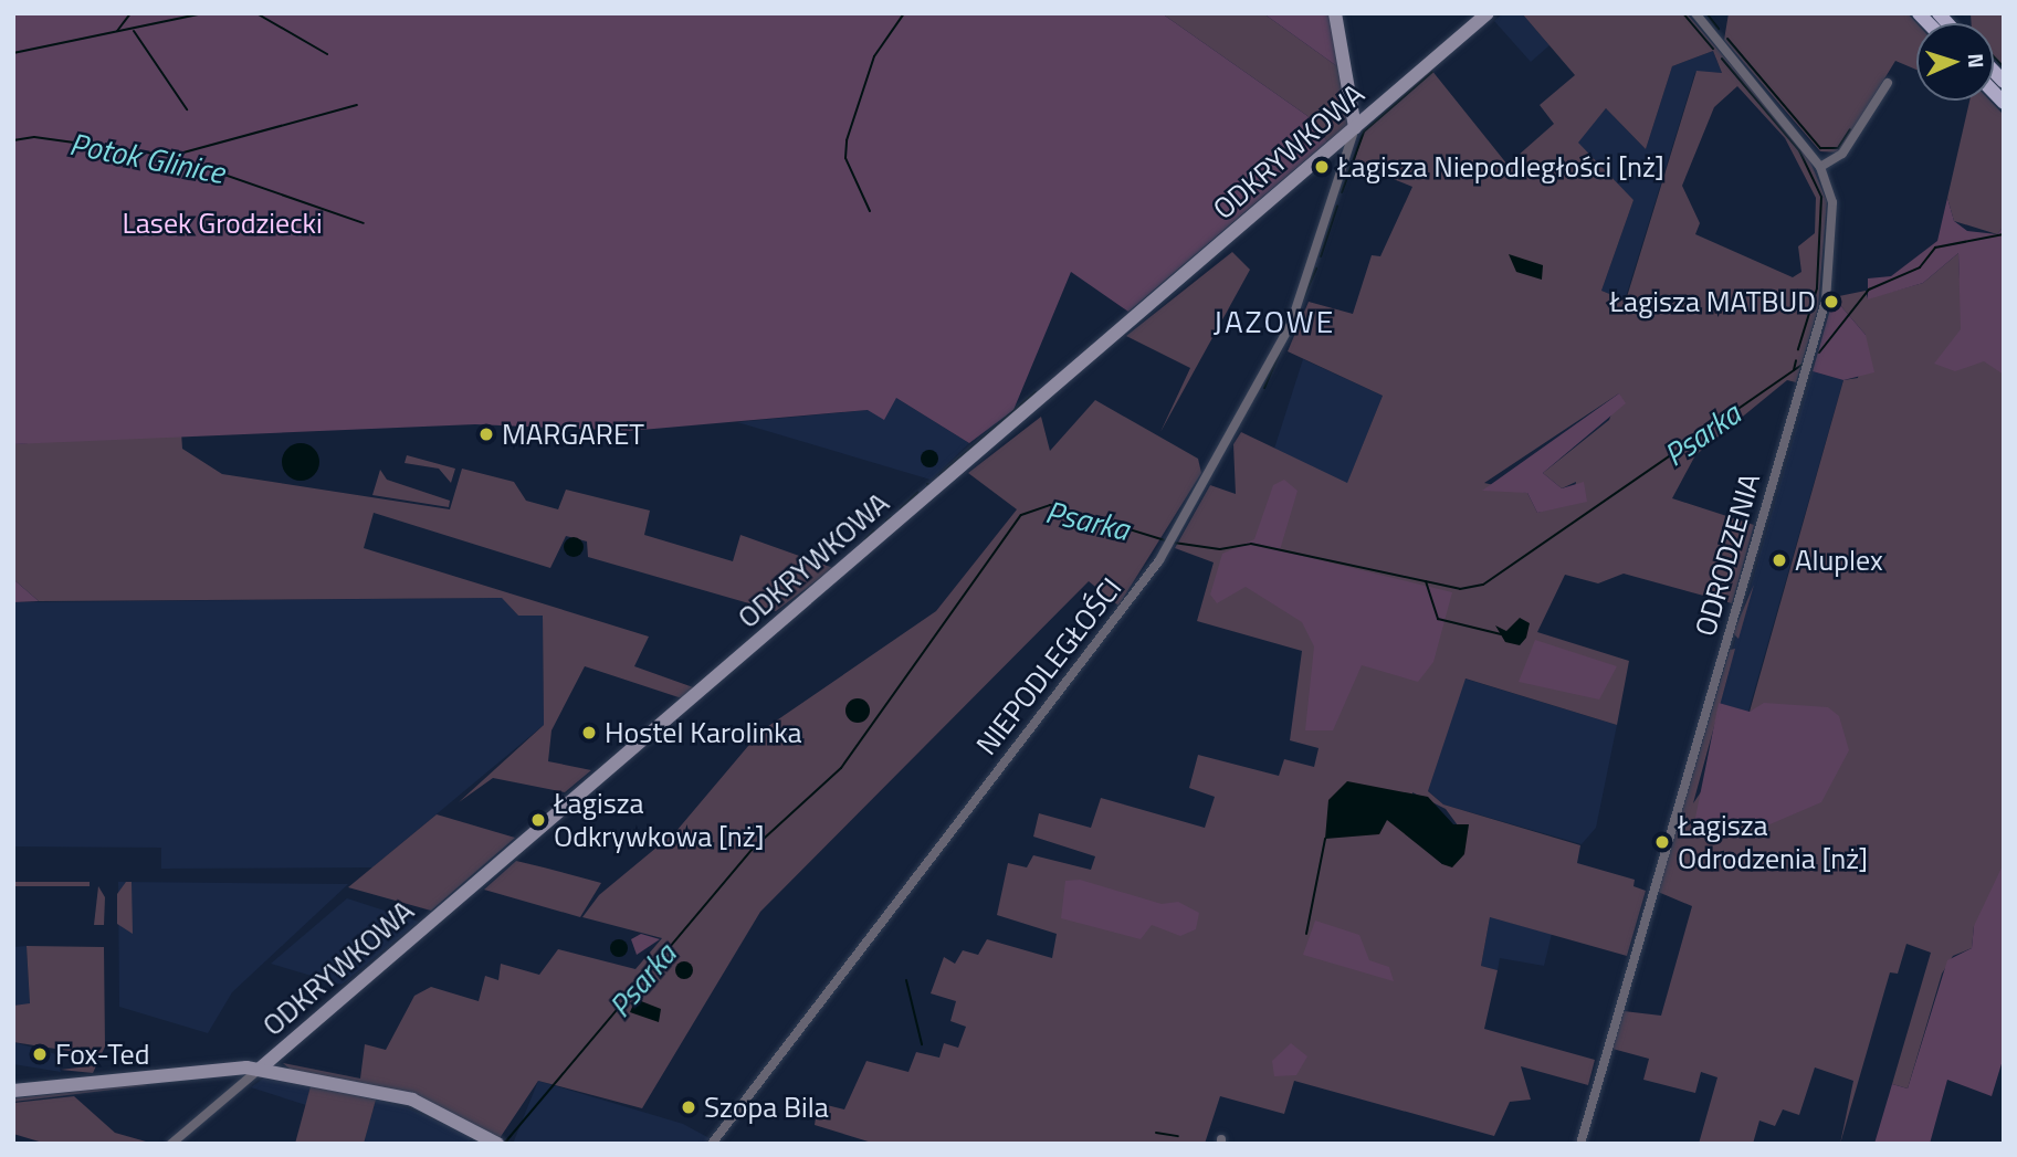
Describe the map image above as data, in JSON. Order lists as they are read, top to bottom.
{
  "streets": {
    "street": ["ODKRYWKOWA", "ODRODZENIA", "NIEPODLEGŁOŚCI"]
  },
  "crossings": [
    ["ODKRYWKOWA", "NIEPODLEGŁOŚCI"]
  ],
  "districts": ["JAZOWE"],
  "water": ["Potok Glinice", "Psarka"],
  "parks": ["Lasek Grodziecki"],
  "places": [
    "Łagisza Niepodległości [nż]",
    "Łagisza MATBUD",
    "MARGARET",
    "Aluplex",
    "Hostel Karolinka",
    "Łagisza Odkrywkowa [nż]",
    "Łagisza Odrodzenia [nż]",
    "Fox-Ted",
    "Szopa Bila"
  ],
  "north": "right"
}
